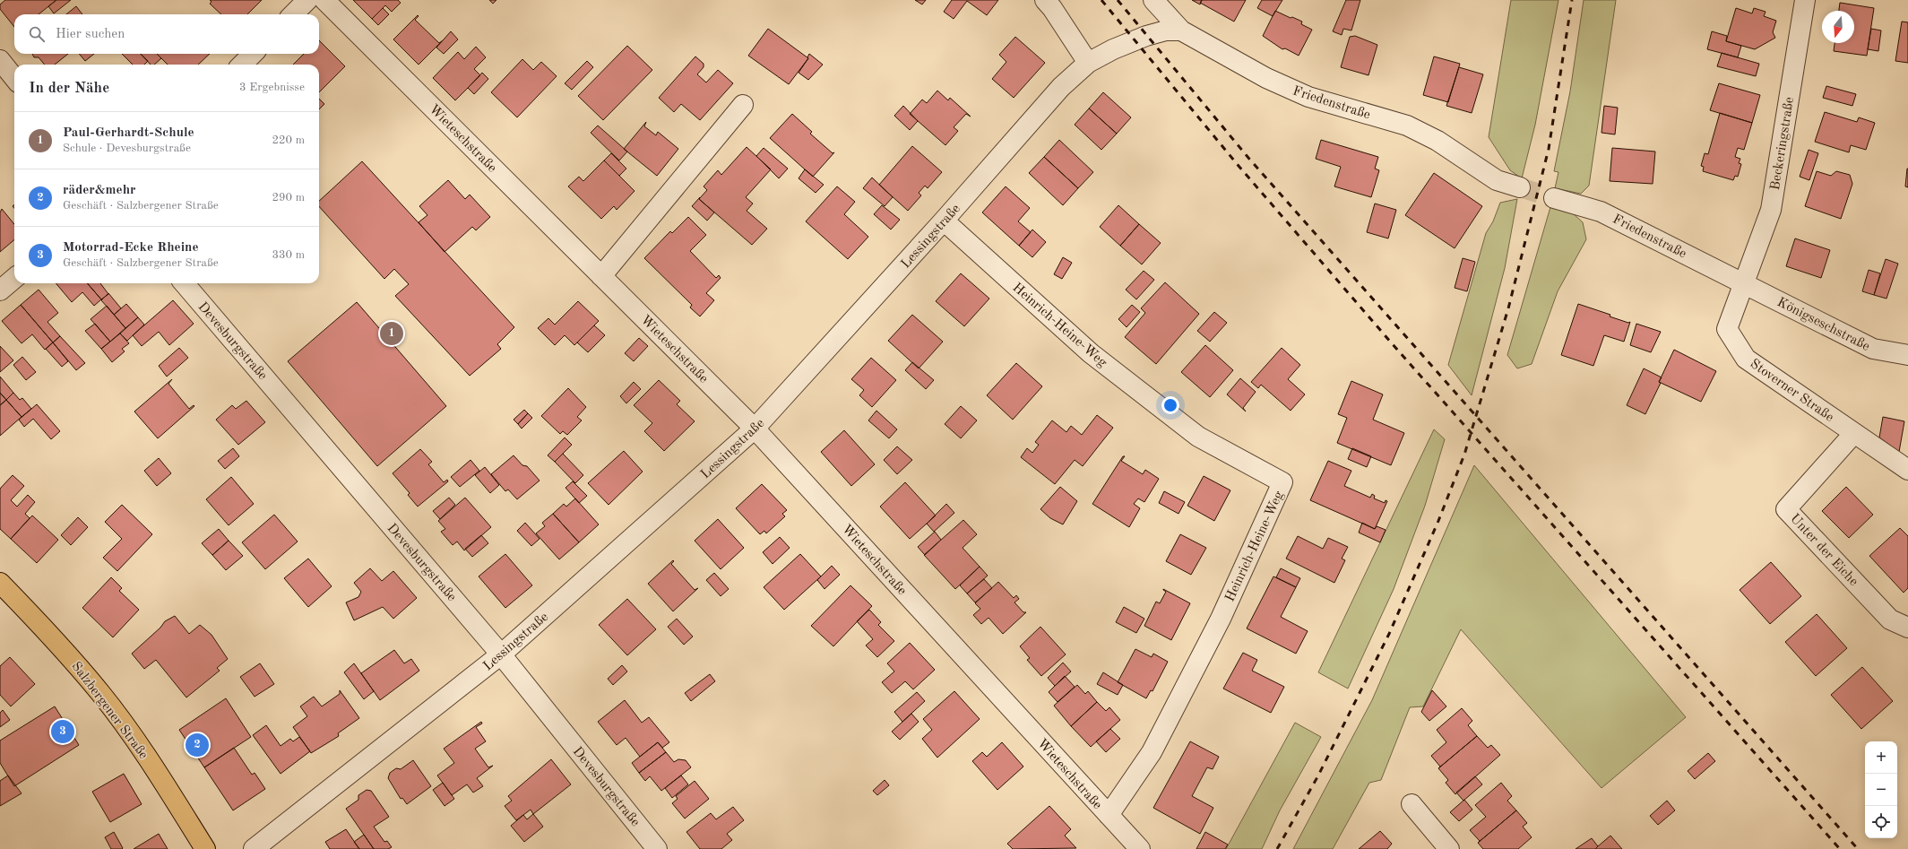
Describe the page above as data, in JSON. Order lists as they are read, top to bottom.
{
  "streets": {
    "main road": ["Salzbergener Straße"],
    "street": [
      "Friedenstraße",
      "Wieteschstraße",
      "Beckeringstraße",
      "Lessingstraße",
      "Königseschstraße",
      "Heinrich-Heine-Weg",
      "Devesburgstraße",
      "Stoverner Straße",
      "Unter der Eiche"
    ]
  },
  "crossings": [
    ["Friedenstraße", "Beckeringstraße"],
    ["Friedenstraße", "Lessingstraße"],
    ["Friedenstraße", "Königseschstraße"],
    ["Friedenstraße", "Stoverner Straße"],
    ["Wieteschstraße", "Lessingstraße"],
    ["Wieteschstraße", "Heinrich-Heine-Weg"],
    ["Beckeringstraße", "Königseschstraße"],
    ["Beckeringstraße", "Stoverner Straße"],
    ["Lessingstraße", "Heinrich-Heine-Weg"],
    ["Lessingstraße", "Devesburgstraße"],
    ["Königseschstraße", "Stoverner Straße"],
    ["Stoverner Straße", "Unter der Eiche"]
  ],
  "north": "bottom",
  "page": {
    "search": "Hier suchen",
    "heading": ["In der Nähe", "3 Ergebnisse"],
    "list": [
      {
        "mark": "1",
        "name": "Paul-Gerhardt-Schule",
        "note": "Schule · Devesburgstraße",
        "value": "220 m"
      },
      {
        "mark": "2",
        "name": "räder&mehr",
        "note": "Geschäft · Salzbergener Straße",
        "value": "290 m"
      },
      {
        "mark": "3",
        "name": "Motorrad-Ecke Rheine",
        "note": "Geschäft · Salzbergener Straße",
        "value": "330 m"
      }
    ],
    "pins": ["1", "3", "2"],
    "map_buttons": ["+", "−"]
  }
}
